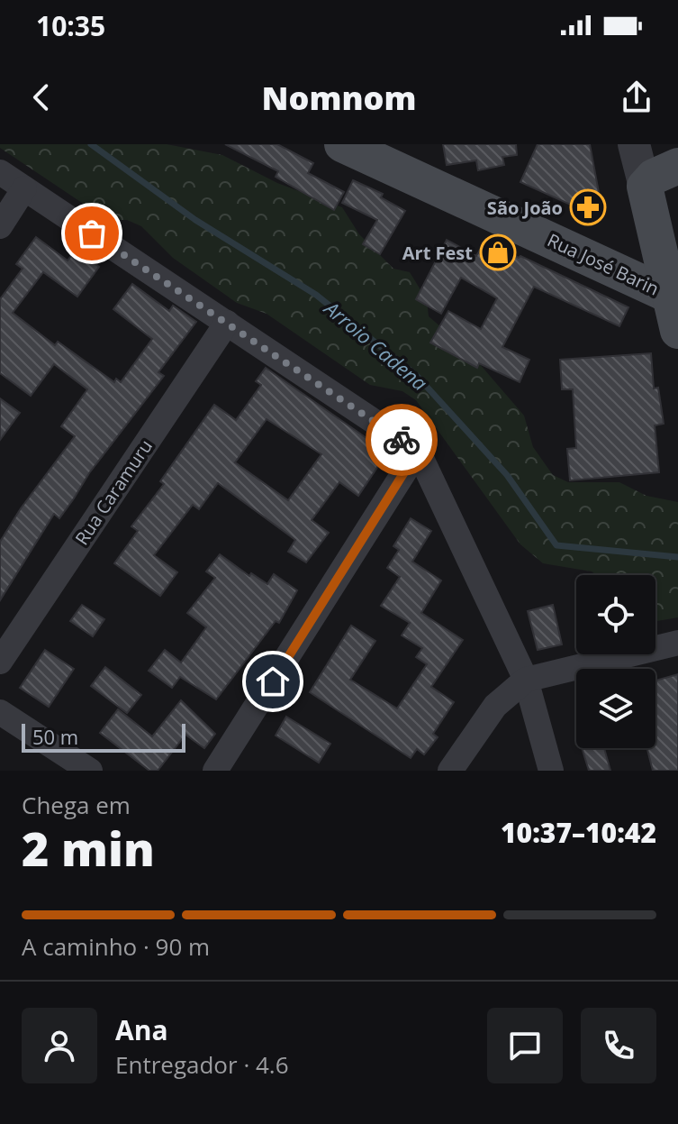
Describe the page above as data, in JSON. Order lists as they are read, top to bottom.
{
  "streets": {
    "main road": ["Rua José Barin"],
    "street": ["Rua Caramuru"]
  },
  "water": ["Arroio Cadena"],
  "places": {
    "pharmacy": ["São João"],
    "shop": ["Art Fest"]
  },
  "scale_bar": "50 m",
  "page": {
    "status": "10:35",
    "header": "Nomnom",
    "scale": "50 m",
    "heading": ["2 min", "Chega em", "10:37–10:42"],
    "panel": ["Ana", "Entregador · 4.6"],
    "bar": "A caminho · 90 m"
  }
}
